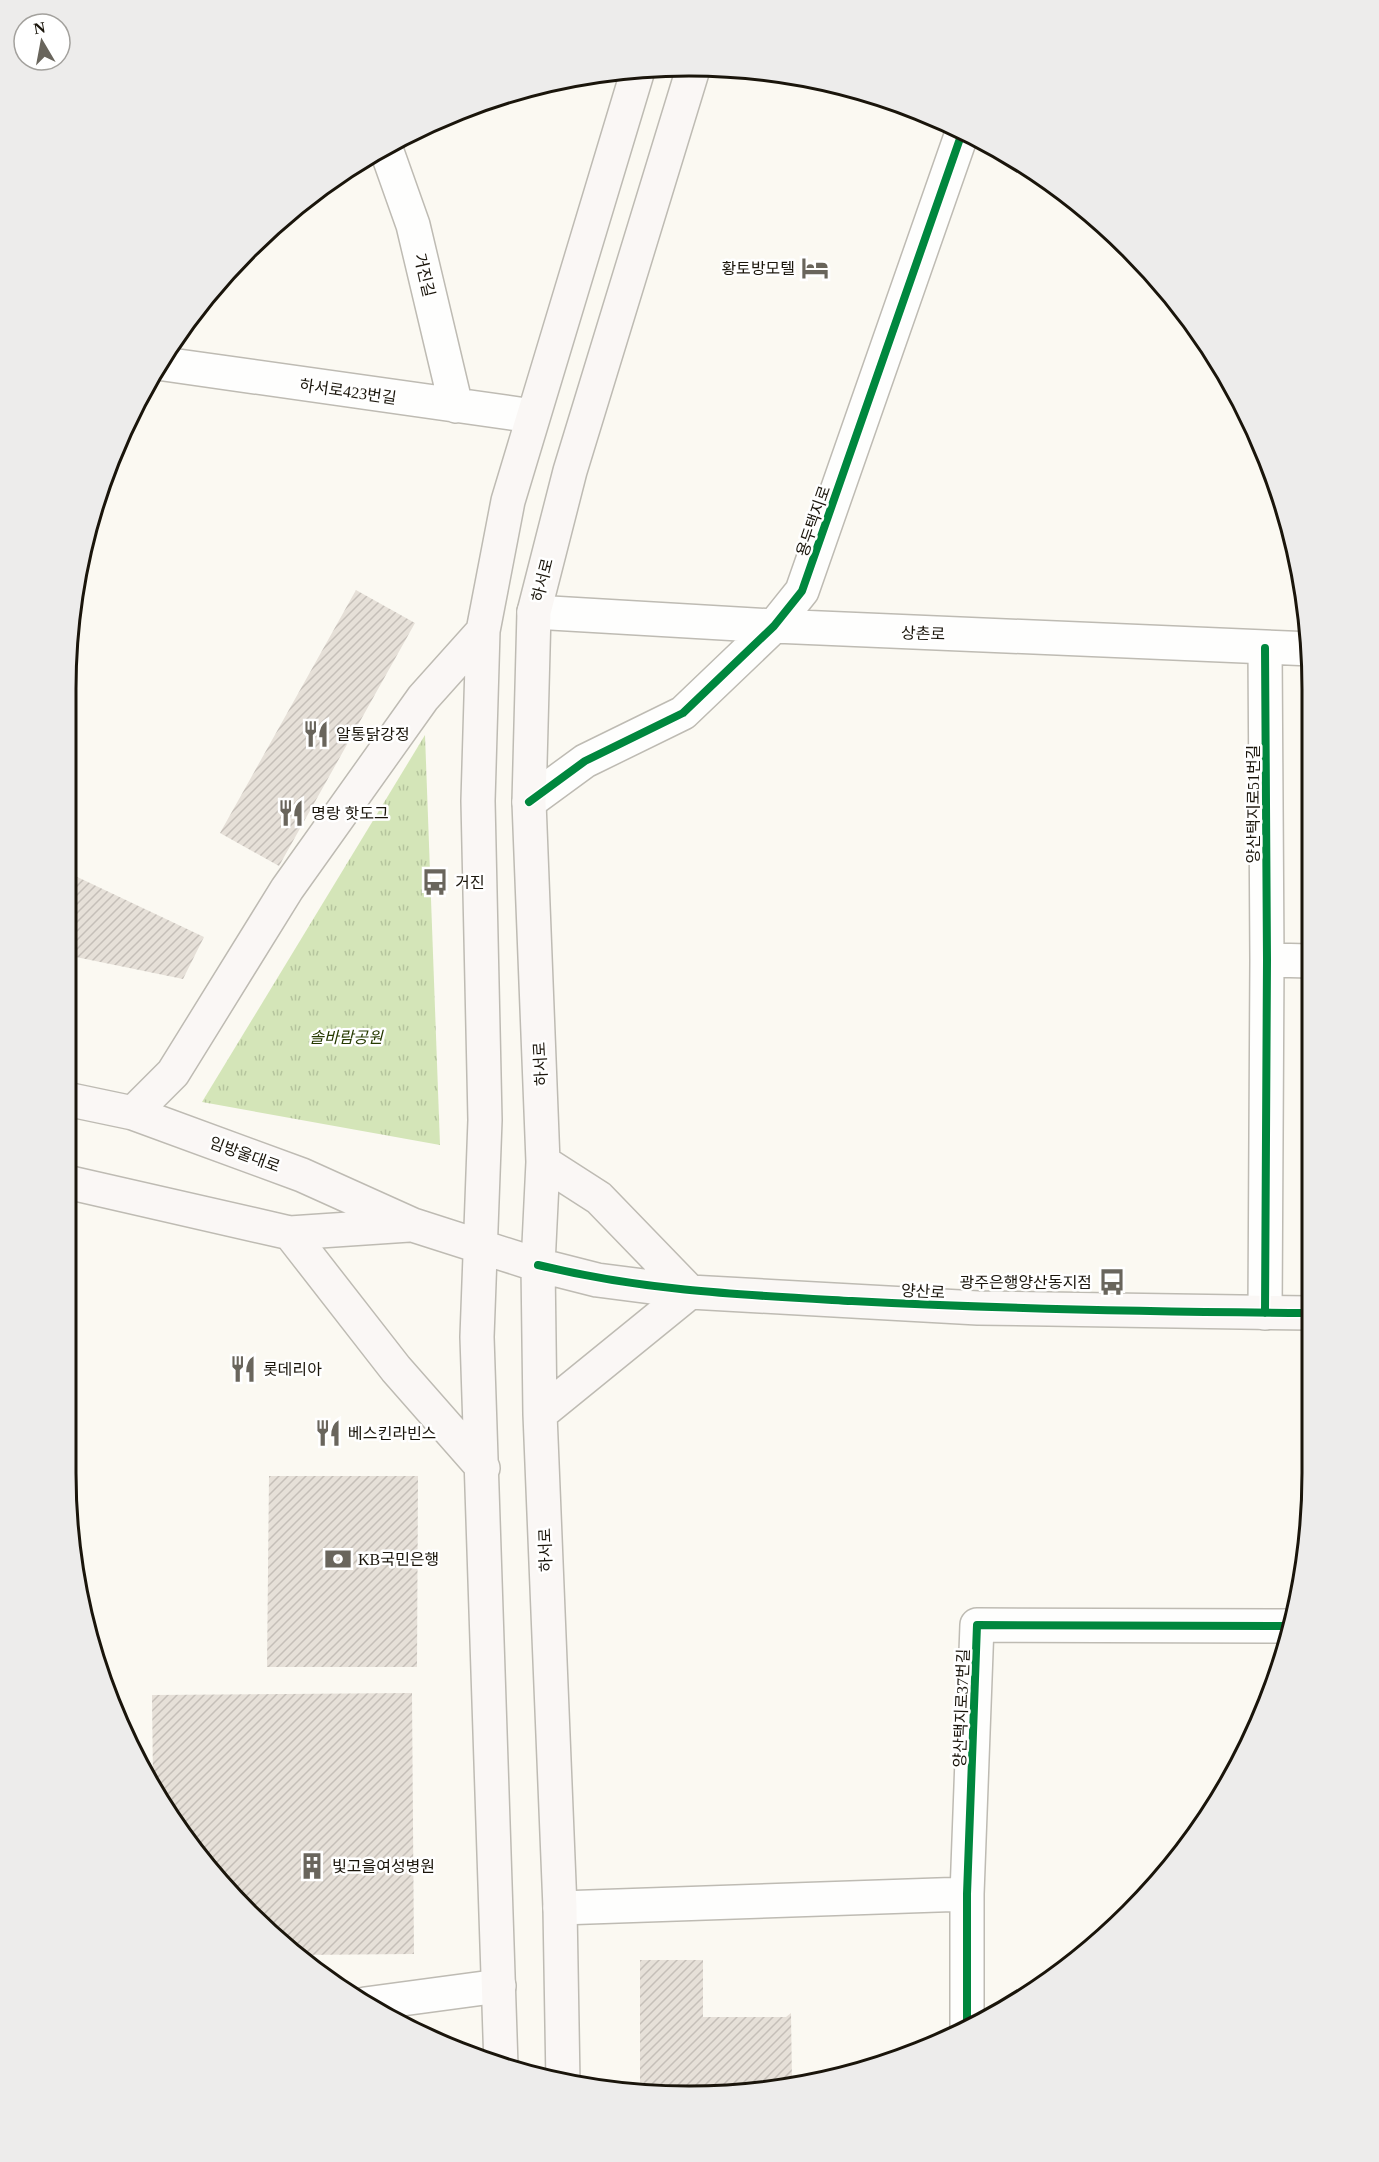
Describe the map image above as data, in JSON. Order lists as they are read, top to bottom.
{
  "streets": {
    "main road": ["하서로", "임방울대로", "양산로"],
    "street": [
      "거진길",
      "하서로423번길",
      "용두택지로",
      "상촌로",
      "양산택지로51번길",
      "양산택지로37번길"
    ]
  },
  "crossings": [
    ["거진길", "하서로423번길"],
    ["용두택지로", "하서로"],
    ["용두택지로", "상촌로"],
    ["하서로", "상촌로"],
    ["하서로", "임방울대로"],
    ["하서로", "양산로"],
    ["상촌로", "양산택지로51번길"],
    ["양산택지로51번길", "양산로"],
    ["임방울대로", "양산로"]
  ],
  "parks": ["솔바람공원"],
  "places": {
    "hotel": ["황토방모텔"],
    "restaurant": [
      "알통닭강정",
      "명랑 핫도그",
      "롯데리아",
      "베스킨라빈스"
    ],
    "bus stop": ["거진", "광주은행양산동지점"],
    "bank": ["KB국민은행"],
    "building": ["빛고을여성병원"]
  },
  "north": "top"
}
